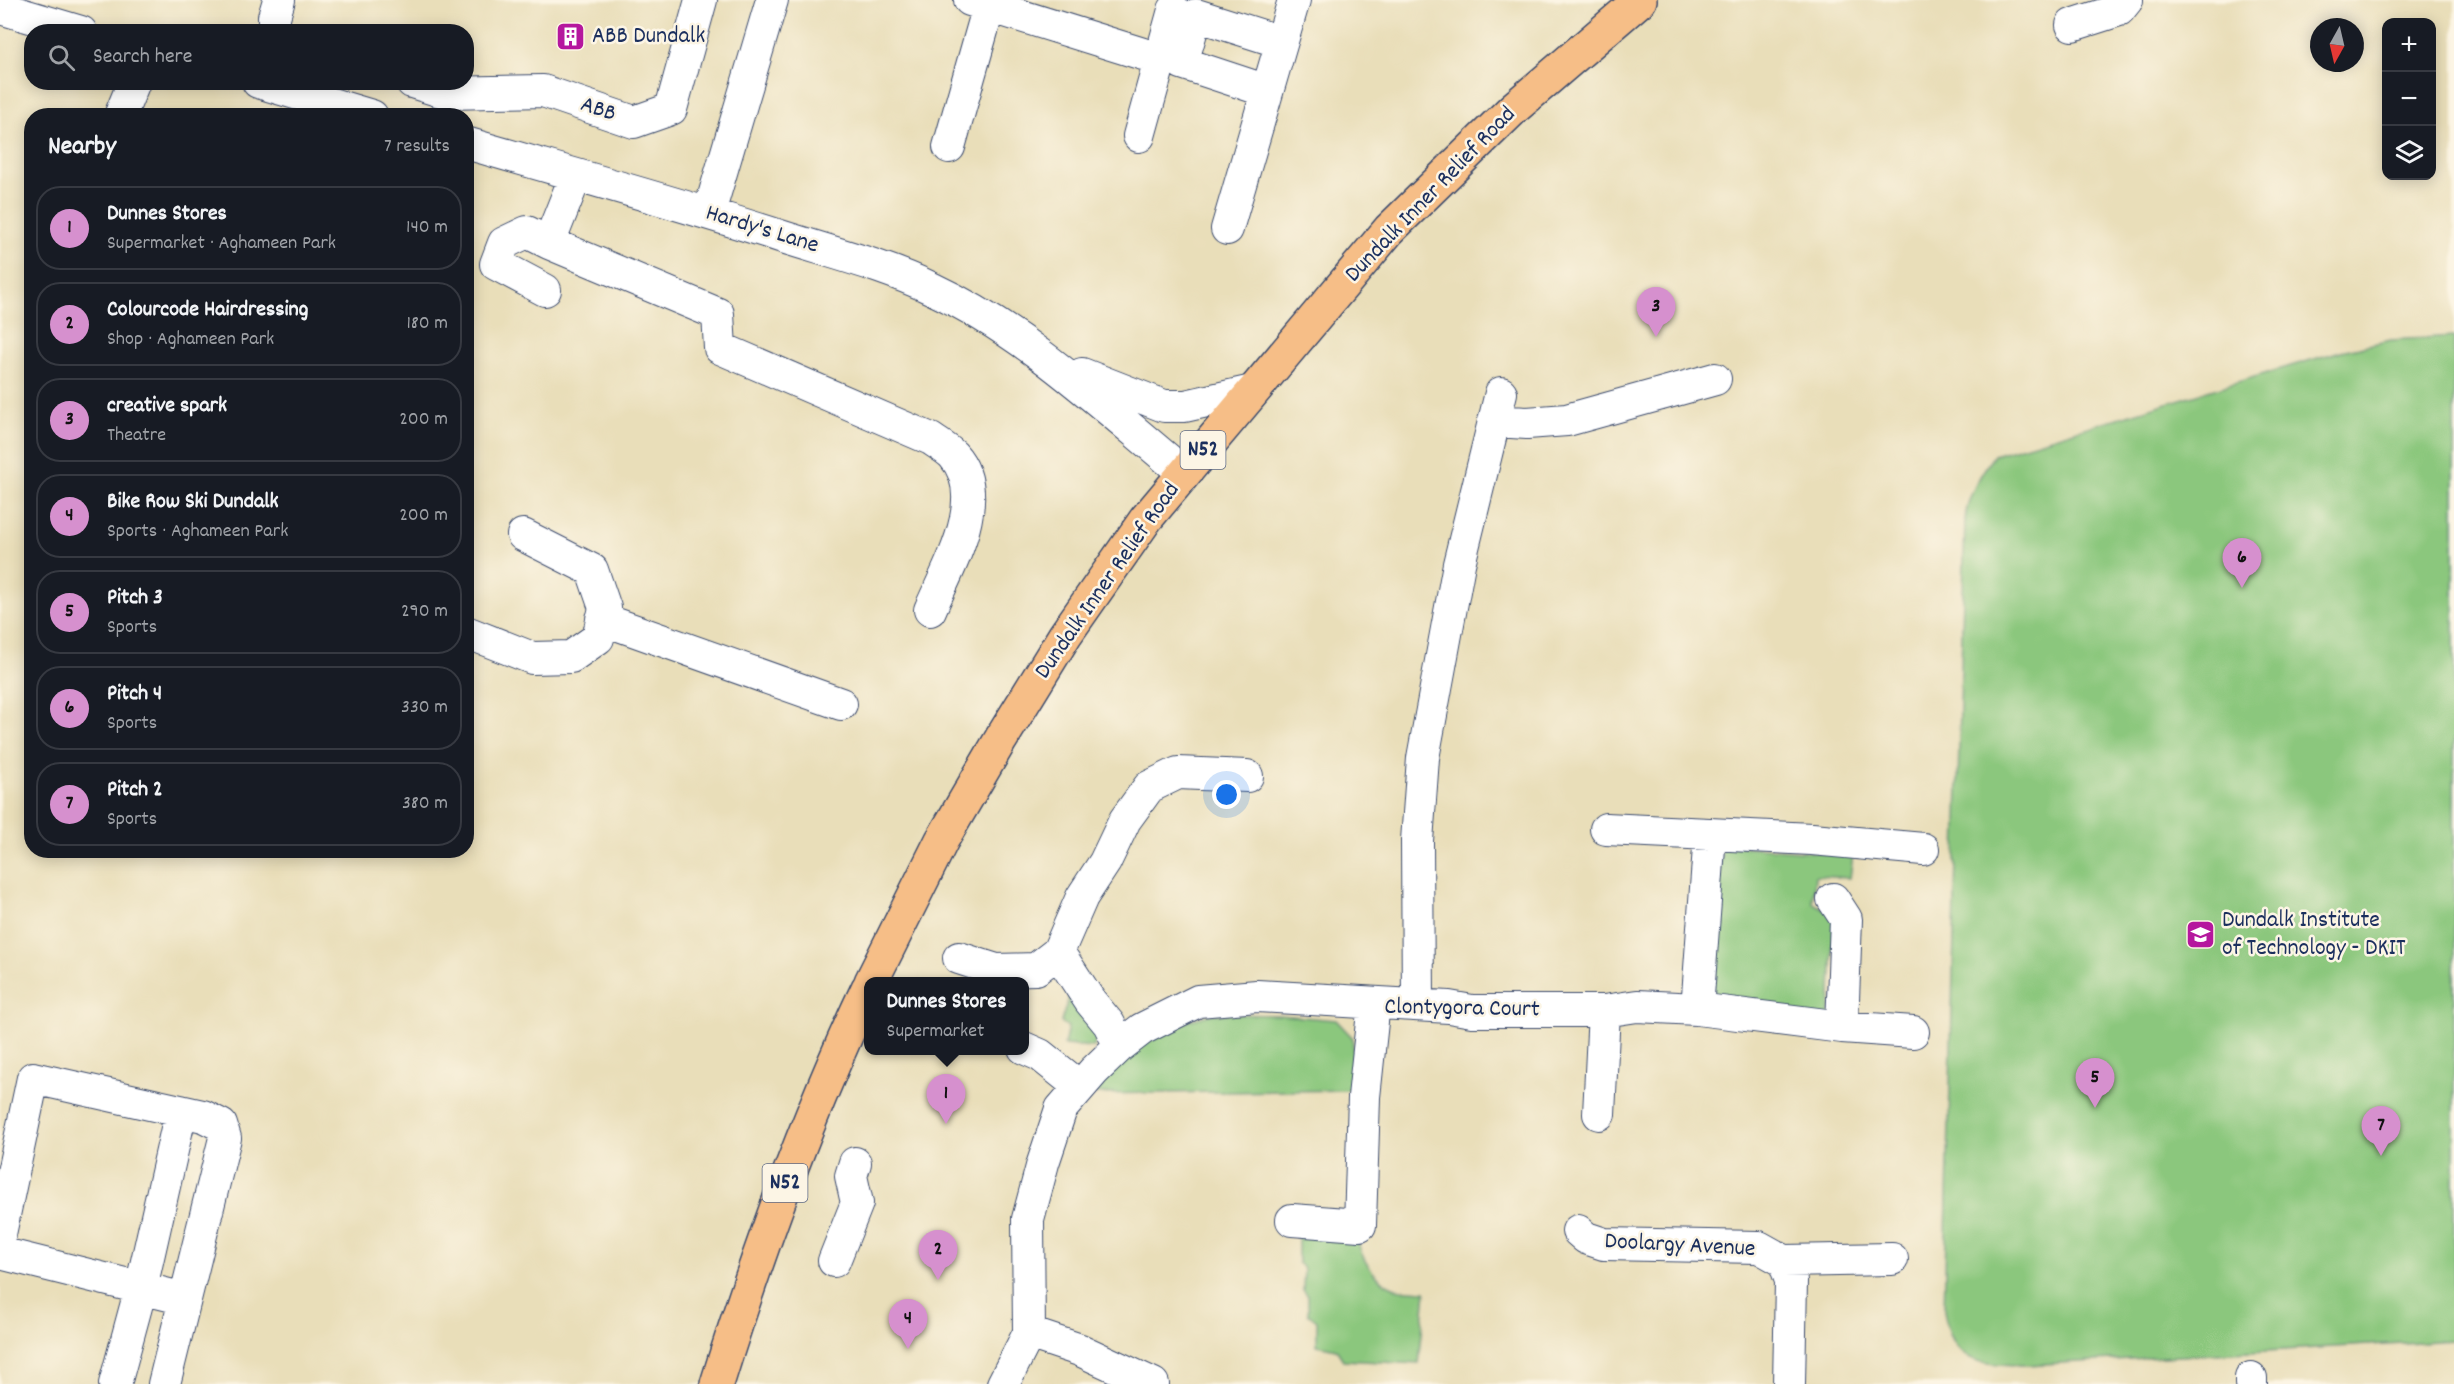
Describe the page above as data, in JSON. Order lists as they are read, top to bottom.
{
  "streets": {
    "main road": ["Dundalk Inner Relief Road", "N52"],
    "street": [
      "ABB",
      "Hardy's Lane",
      "Clontygora Court",
      "Doolargy Avenue"
    ]
  },
  "crossings": [
    ["Dundalk Inner Relief Road", "Hardy's Lane"]
  ],
  "places": {
    "building": ["ABB Dundalk"],
    "school or university": ["Dundalk Institute of Technology - DKIT"]
  },
  "north": "bottom",
  "page": {
    "map_buttons": ["+", "−"],
    "search": "Search here",
    "heading": ["Nearby", "7 results"],
    "list": [
      {
        "mark": "1",
        "name": "Dunnes Stores",
        "note": "Supermarket · Aghameen Park",
        "value": "140 m"
      },
      {
        "mark": "2",
        "name": "Colourcode Hairdressing",
        "note": "Shop · Aghameen Park",
        "value": "180 m"
      },
      {
        "mark": "3",
        "name": "creative spark",
        "note": "Theatre",
        "value": "200 m"
      },
      {
        "mark": "4",
        "name": "Bike Row Ski Dundalk",
        "note": "Sports · Aghameen Park",
        "value": "200 m"
      },
      {
        "mark": "5",
        "name": "Pitch 3",
        "note": "Sports",
        "value": "290 m"
      },
      {
        "mark": "6",
        "name": "Pitch 4",
        "note": "Sports",
        "value": "330 m"
      },
      {
        "mark": "7",
        "name": "Pitch 2",
        "note": "Sports",
        "value": "380 m"
      }
    ],
    "pins": [
      "3",
      "6",
      "5",
      "1",
      "7",
      "2",
      "4"
    ],
    "popup": ["Dunnes Stores", "Supermarket"]
  }
}
